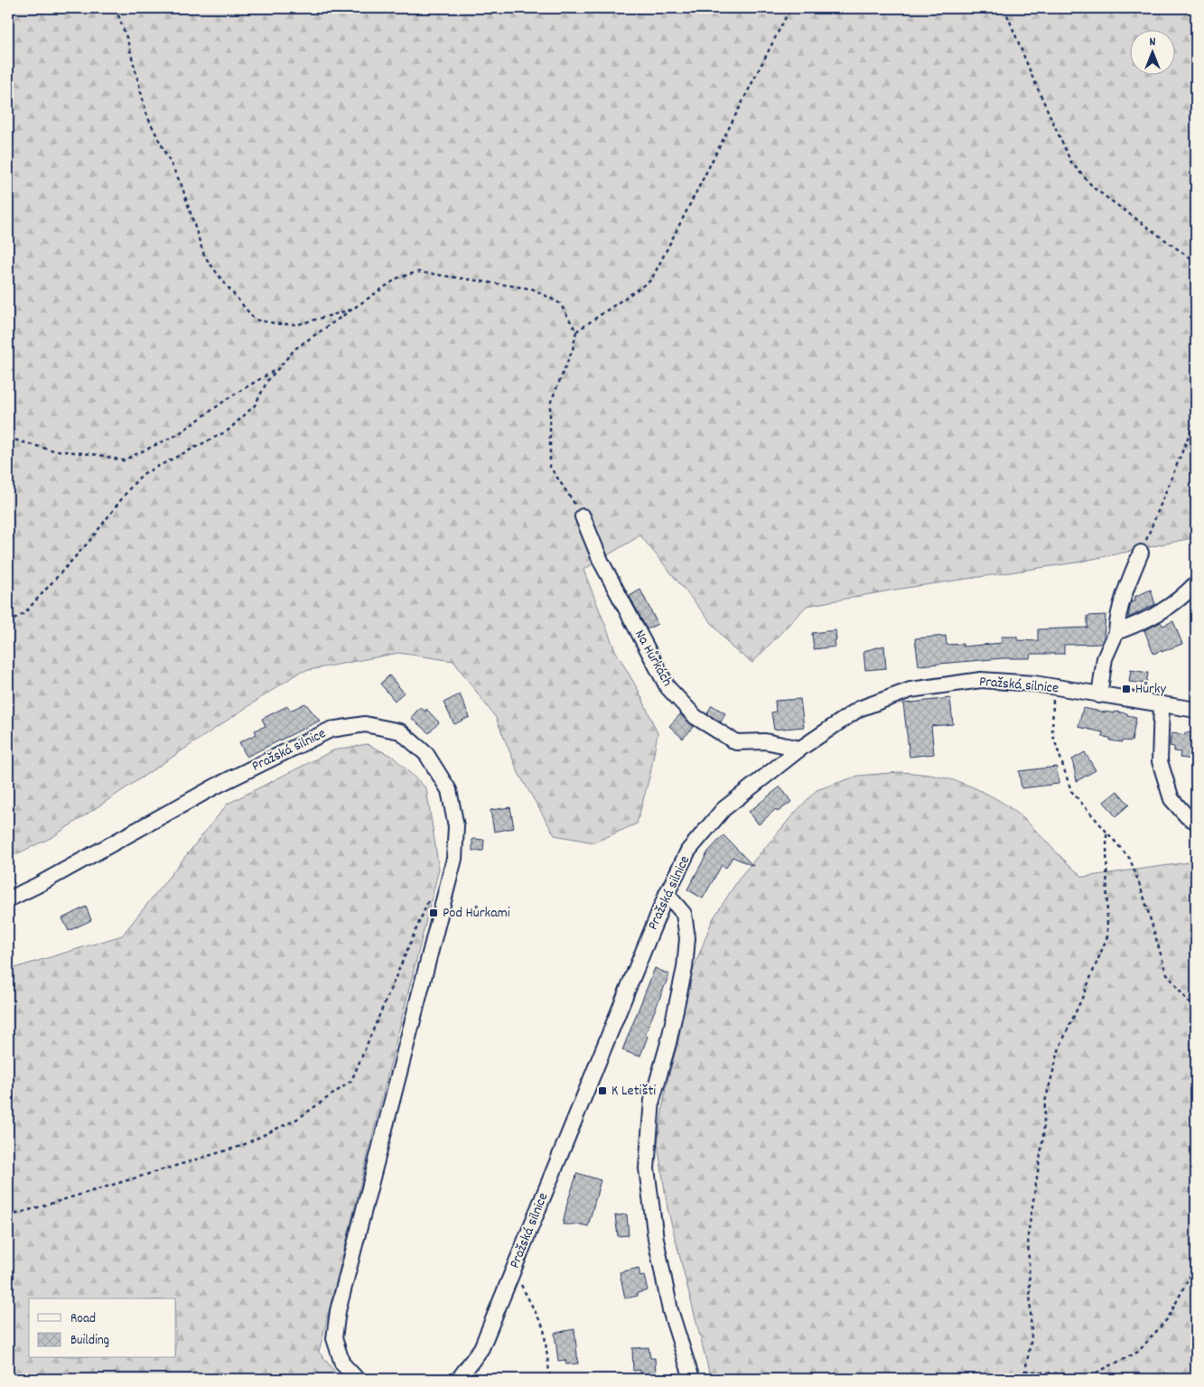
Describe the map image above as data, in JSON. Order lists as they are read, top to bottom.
{
  "streets": {
    "street": ["Na Hůrkách", "Pražská silnice"]
  },
  "crossings": [
    ["Na Hůrkách", "Pražská silnice"]
  ],
  "places": {
    "transit": ["Hůrky", "Pod Hůrkami", "K Letišti"]
  },
  "legend": ["Road", "Building"],
  "north": "top"
}
